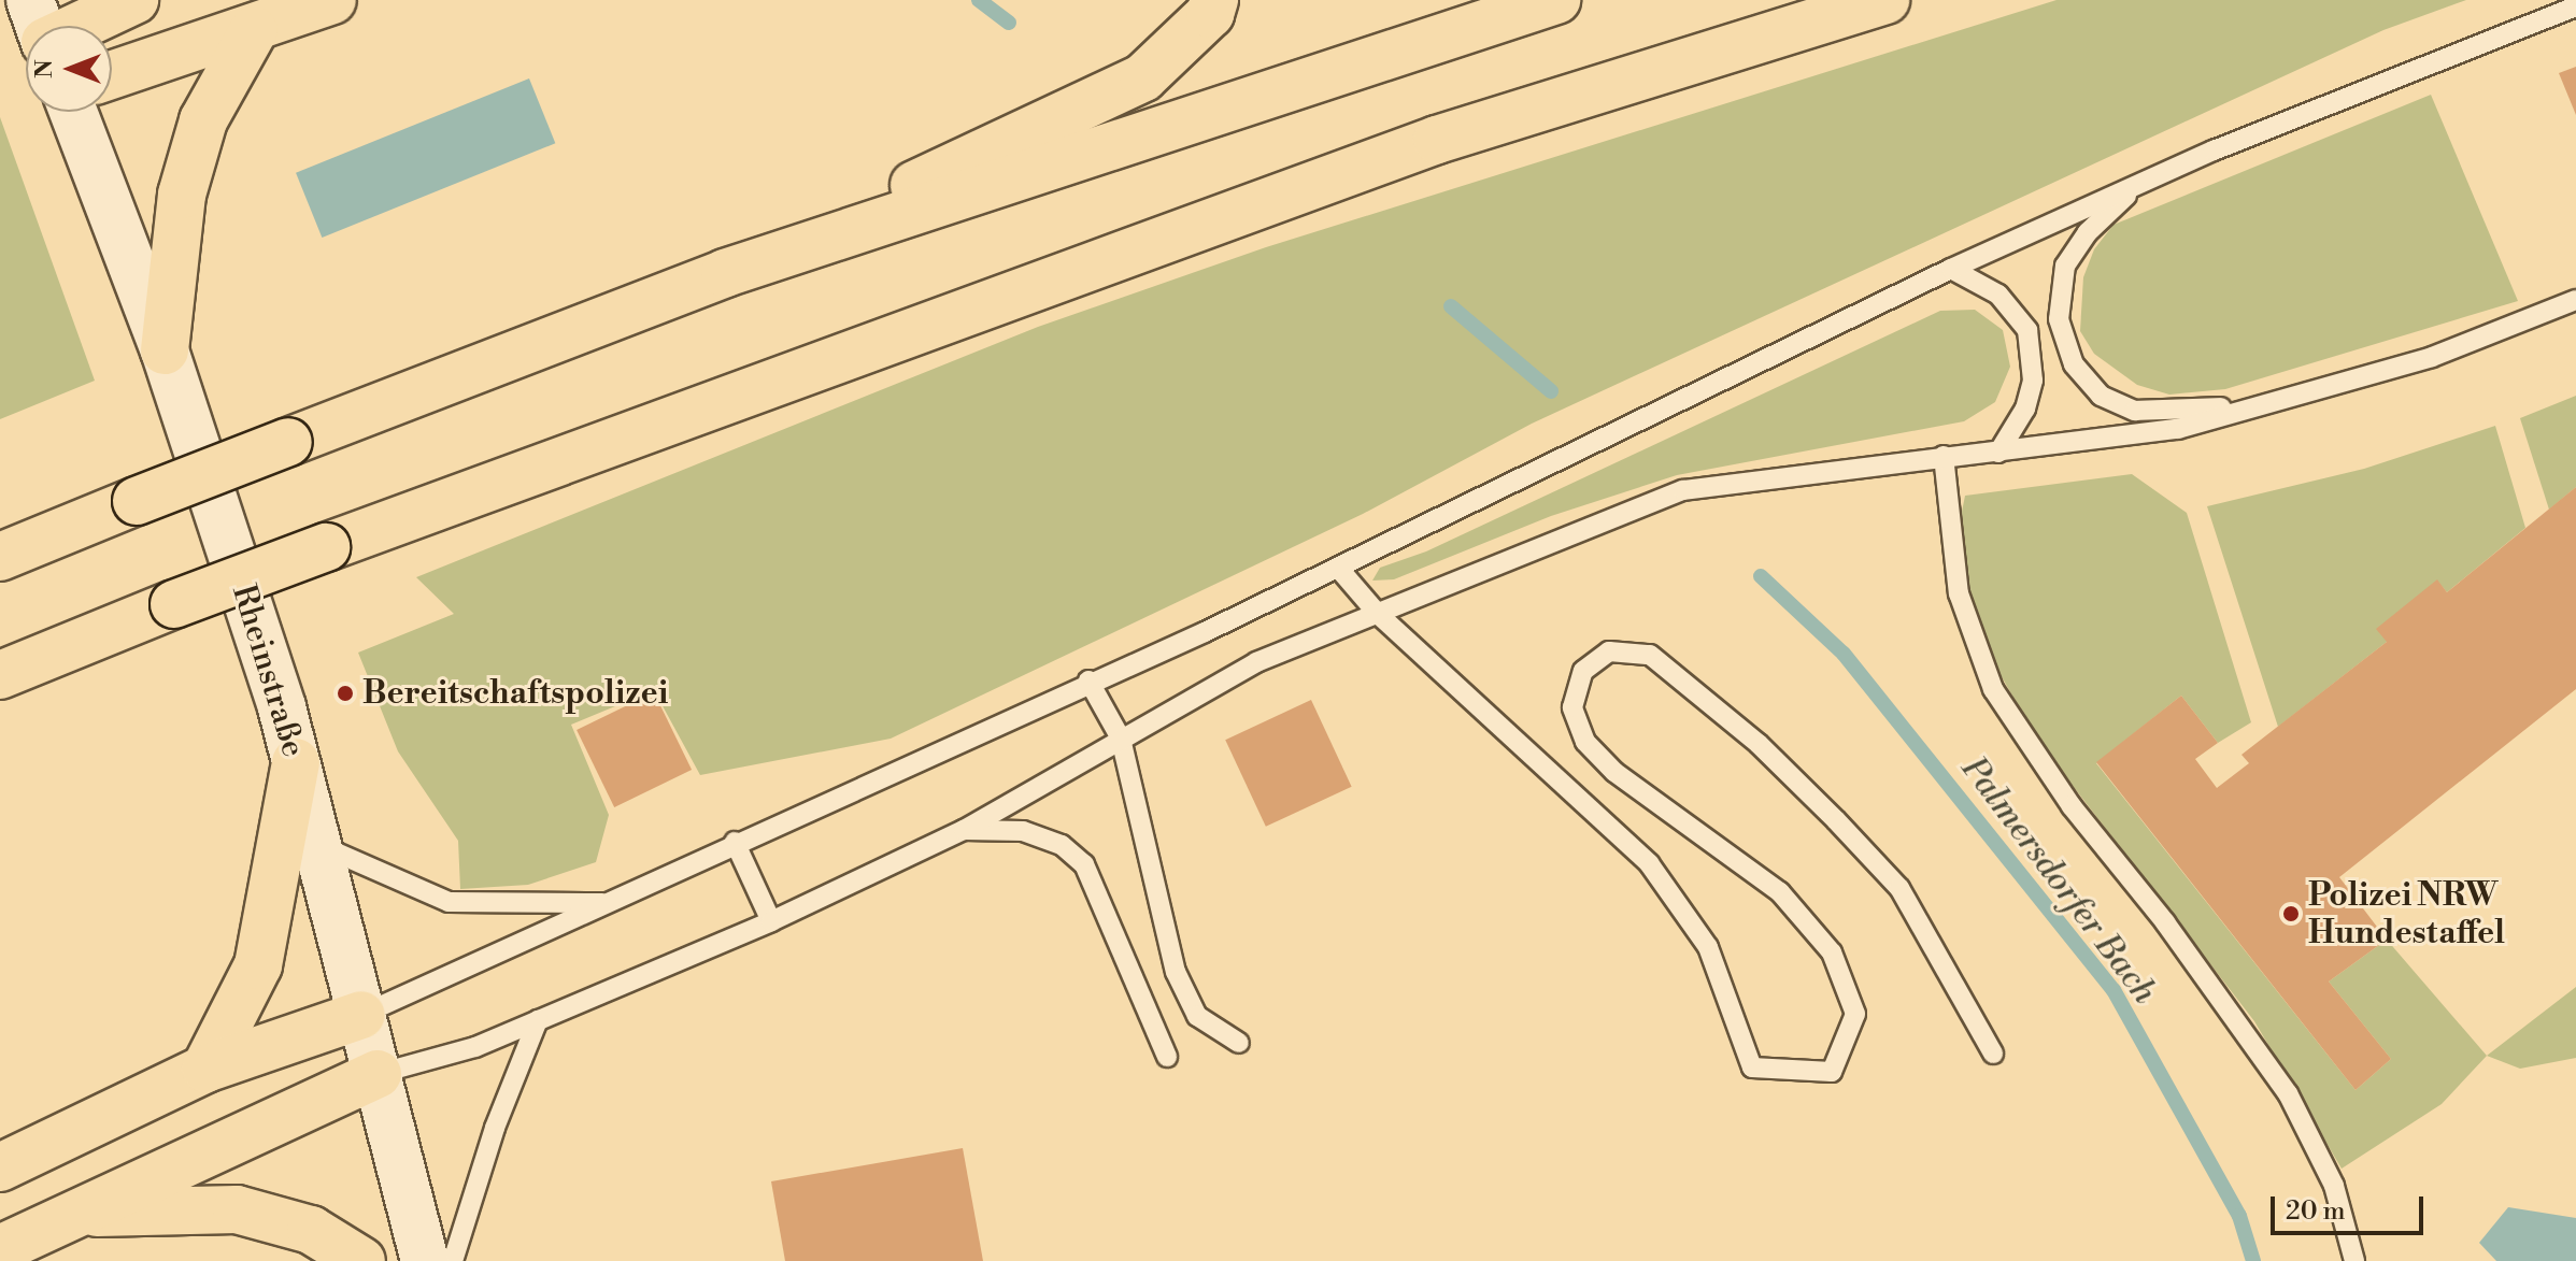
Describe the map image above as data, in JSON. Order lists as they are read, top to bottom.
{
  "streets": {
    "main road": ["Rheinstraße"]
  },
  "water": ["Palmersdorfer Bach"],
  "places": ["Bereitschaftspolizei", "Polizei NRW Hundestaffel"],
  "scale_bar": "20 m",
  "north": "left"
}
